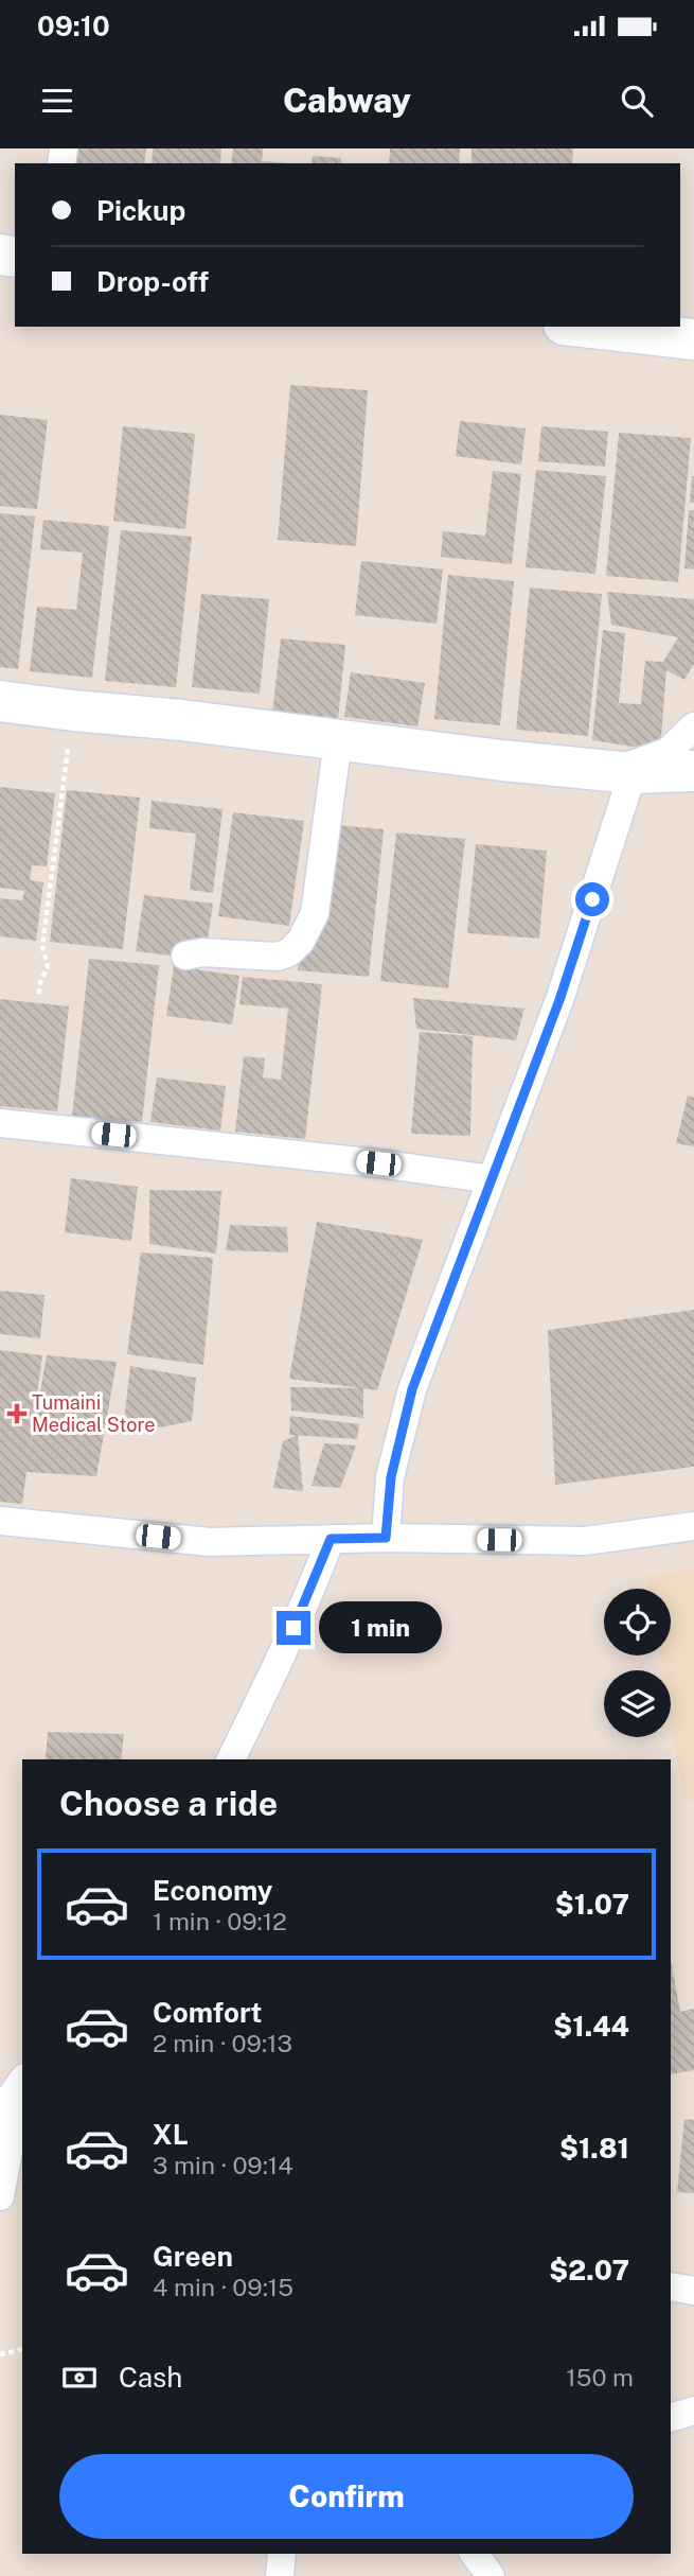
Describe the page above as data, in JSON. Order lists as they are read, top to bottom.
{
  "places": {
    "health": ["Tumaini Medical Store"]
  },
  "page": {
    "status": "09:10",
    "header": "Cabway",
    "banner": ["Pickup", "Drop-off"],
    "bubble": "1 min",
    "heading": "Choose a ride",
    "list": [
      {
        "name": "Economy",
        "note": "1 min · 09:12",
        "value": "$1.07"
      },
      {
        "name": "Comfort",
        "note": "2 min · 09:13",
        "value": "$1.44"
      },
      {
        "name": "XL",
        "note": "3 min · 09:14",
        "value": "$1.81"
      },
      {
        "name": "Green",
        "note": "4 min · 09:15",
        "value": "$2.07"
      }
    ],
    "pay": ["Cash", "150 m"],
    "buttons": "Confirm"
  }
}
